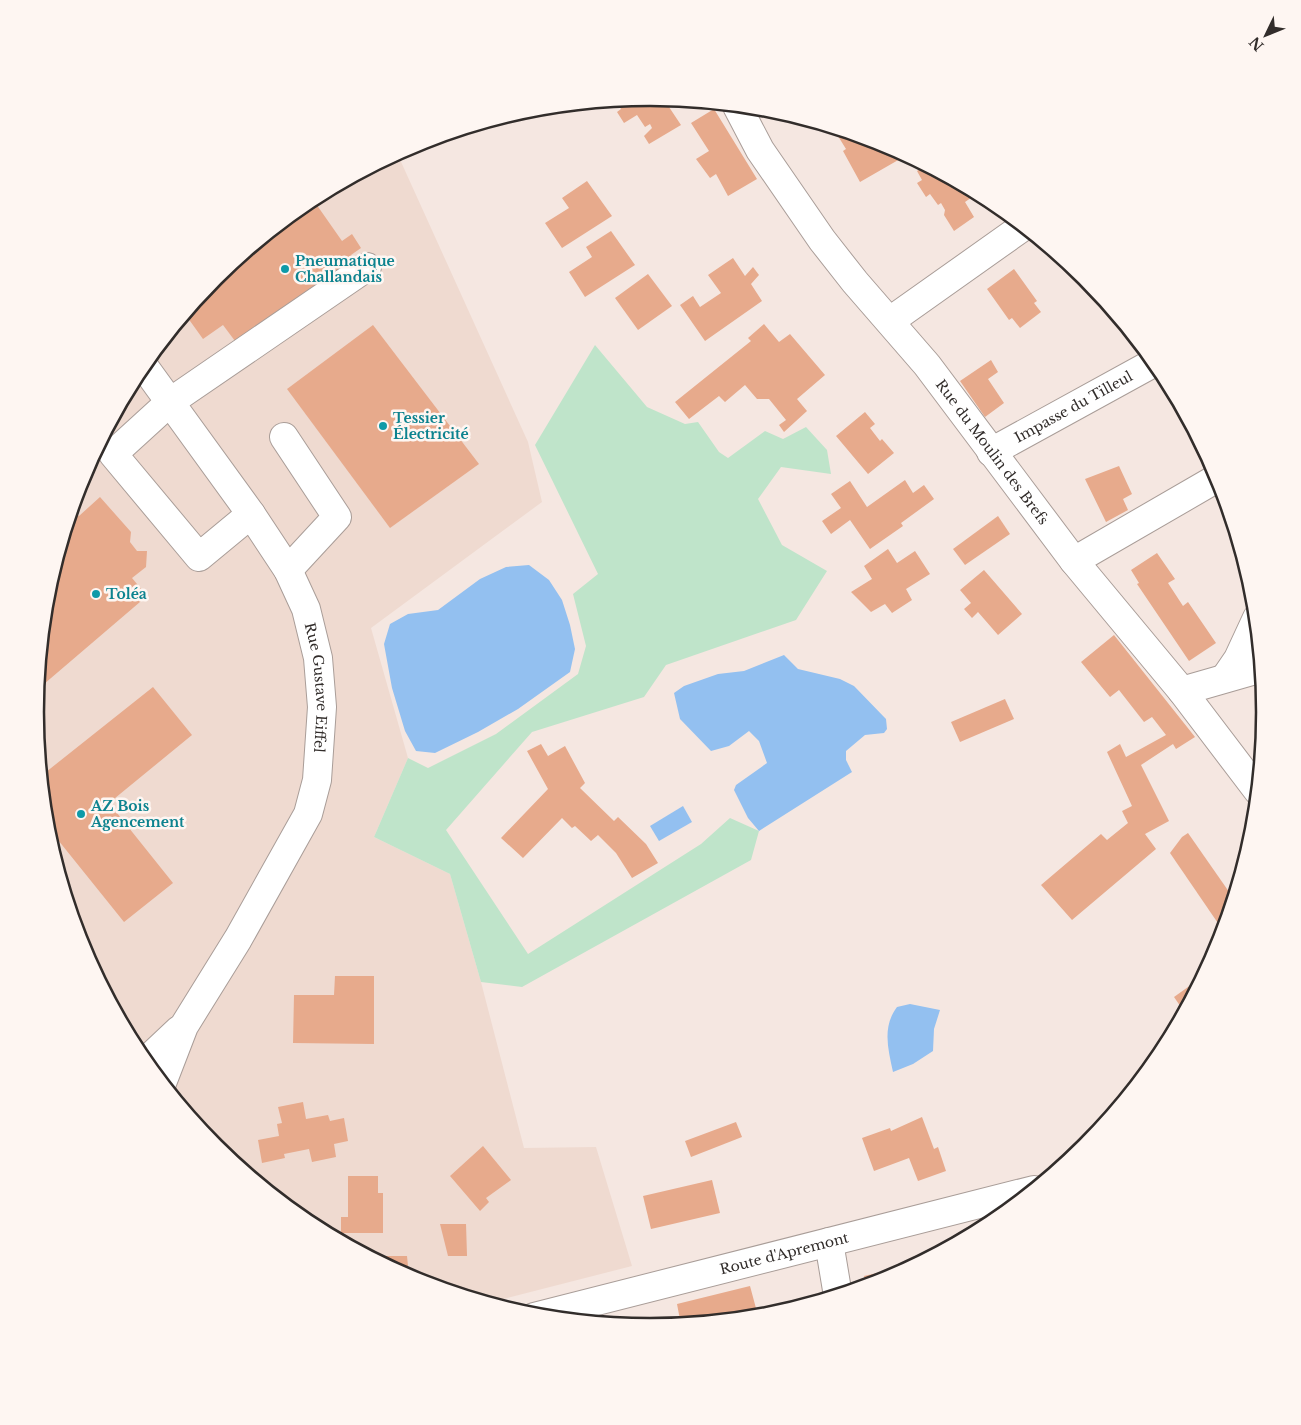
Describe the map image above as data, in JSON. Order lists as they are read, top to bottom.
{
  "streets": {
    "street": [
      "Impasse du Tilleul",
      "Rue du Moulin des Brefs",
      "Rue Gustave Eiffel",
      "Route d'Apremont"
    ]
  },
  "crossings": [
    ["Impasse du Tilleul", "Rue du Moulin des Brefs"]
  ],
  "places": [
    "Pneumatique Challandais",
    "Tessier Électricité",
    "Toléa",
    "AZ Bois Agencement"
  ],
  "north": "bottom left"
}
